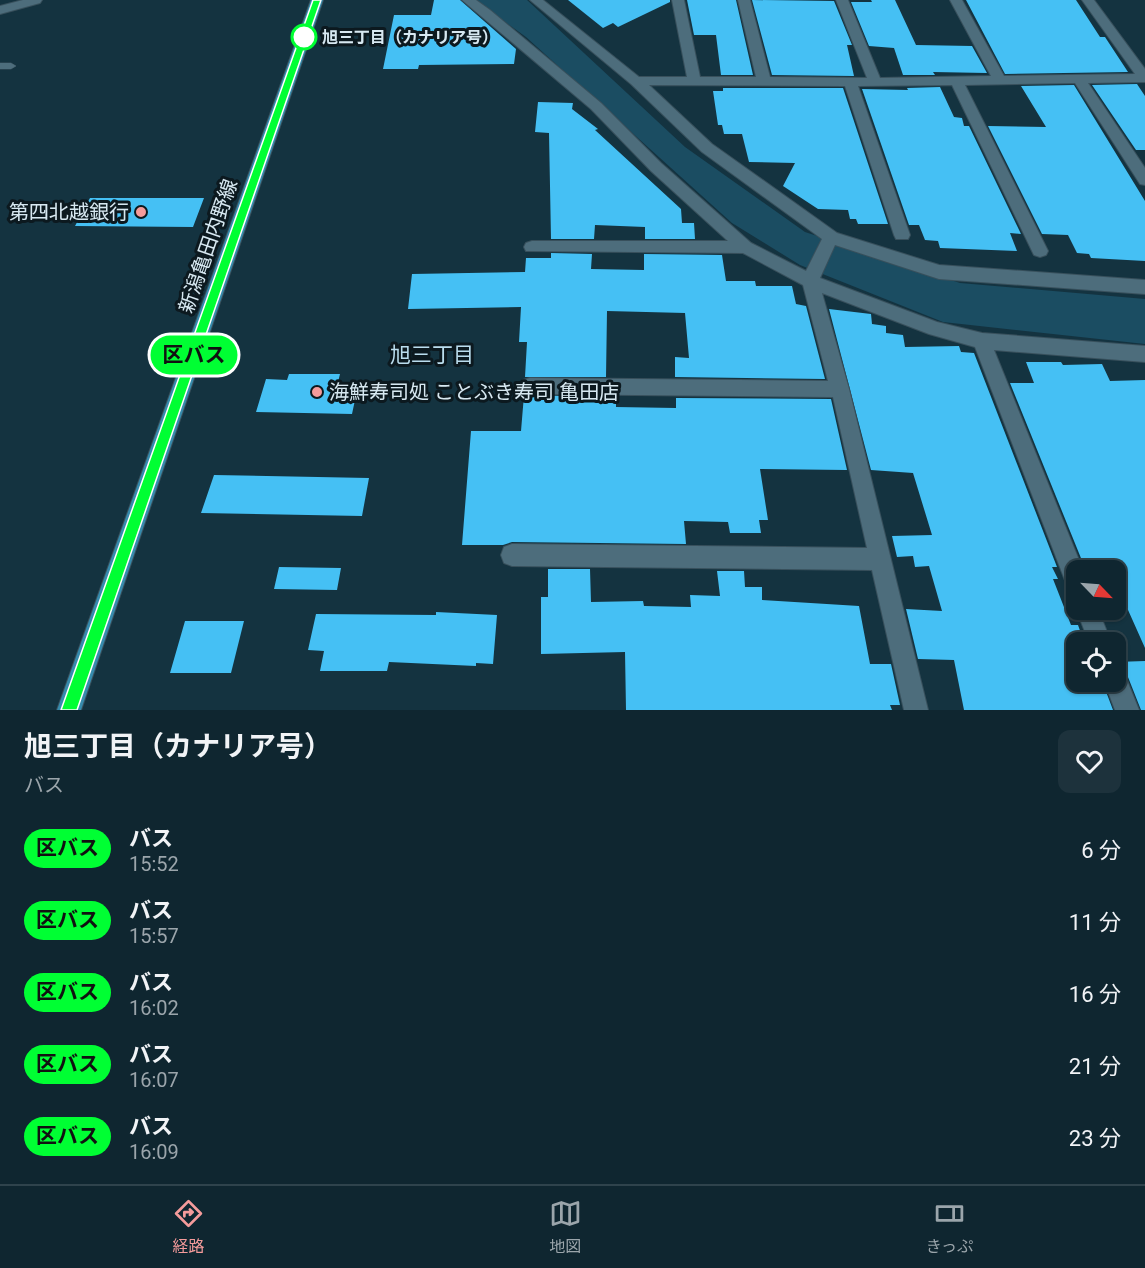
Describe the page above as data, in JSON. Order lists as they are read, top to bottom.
{
  "streets": {
    "main road": ["新潟亀田内野線"]
  },
  "districts": ["旭三丁目"],
  "places": ["旭三丁目（カナリア号）", "第四北越銀行", "海鮮寿司処 ことぶき寿司 亀田店"],
  "lines": ["bus line 区バス"],
  "north": "bottom right",
  "page": {
    "on_map": "区バス",
    "heading": ["旭三丁目（カナリア号）", "バス"],
    "list": [
      {
        "mark": "区バス",
        "name": "バス",
        "note": "15:52",
        "value": "6 分"
      },
      {
        "mark": "区バス",
        "name": "バス",
        "note": "15:57",
        "value": "11 分"
      },
      {
        "mark": "区バス",
        "name": "バス",
        "note": "16:02",
        "value": "16 分"
      },
      {
        "mark": "区バス",
        "name": "バス",
        "note": "16:07",
        "value": "21 分"
      },
      {
        "mark": "区バス",
        "name": "バス",
        "note": "16:09",
        "value": "23 分"
      }
    ],
    "tabs": ["経路", "地図", "きっぷ"]
  }
}
